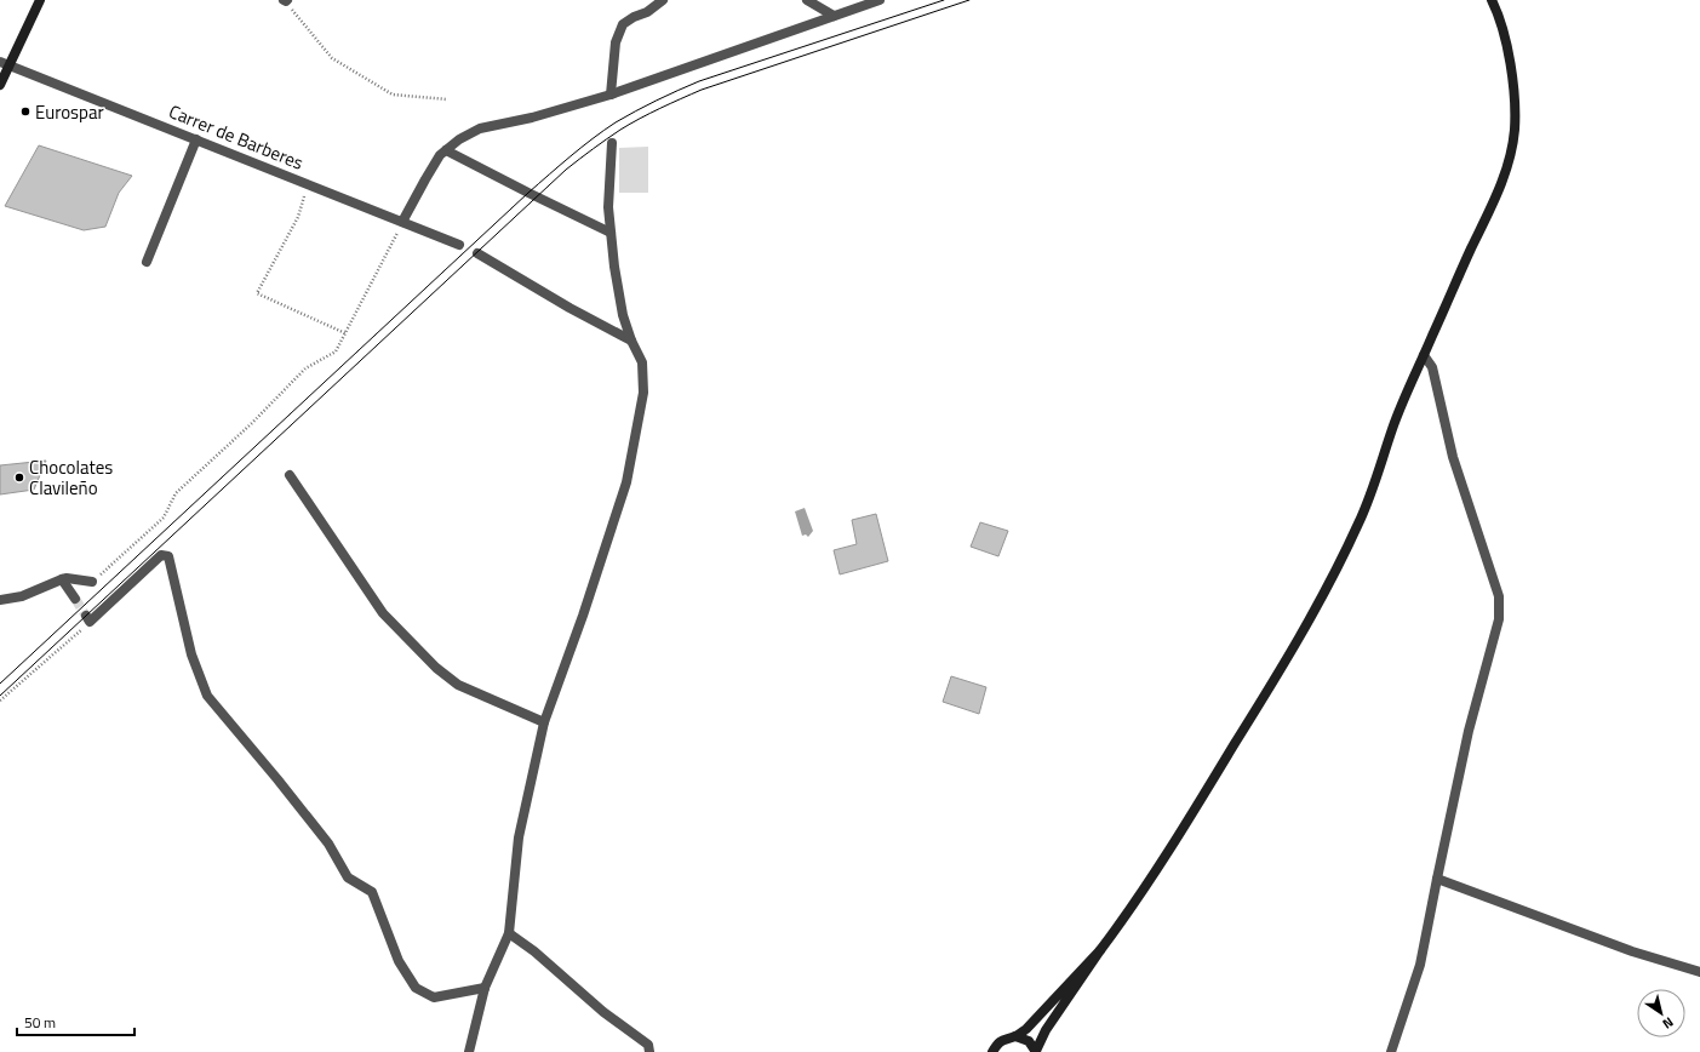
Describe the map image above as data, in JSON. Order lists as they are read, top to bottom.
{
  "streets": {
    "street": ["Carrer de Barberes"]
  },
  "places": ["Eurospar", "Chocolates Clavileño"],
  "scale_bar": "50 m",
  "north": "bottom right"
}
